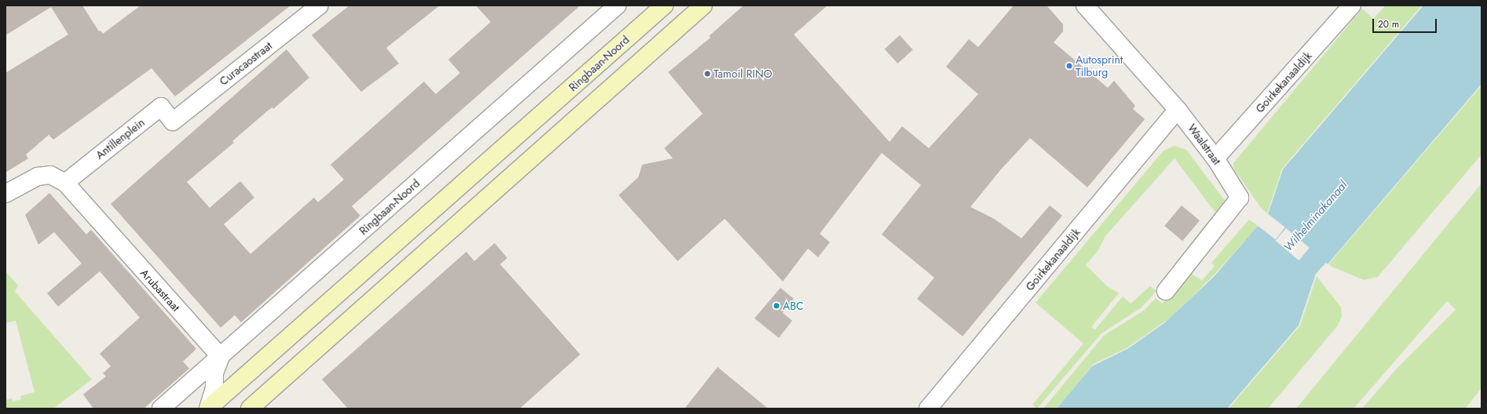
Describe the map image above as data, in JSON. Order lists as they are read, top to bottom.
{
  "streets": {
    "main road": ["Ringbaan-Noord"],
    "street": [
      "Curacaostraat",
      "Goirkekanaaldijk",
      "Antillenplein",
      "Waalstraat",
      "Arubastraat"
    ]
  },
  "crossings": [
    ["Curacaostraat", "Antillenplein"],
    ["Ringbaan-Noord", "Arubastraat"],
    ["Goirkekanaaldijk", "Waalstraat"],
    ["Antillenplein", "Arubastraat"]
  ],
  "water": ["Wilhelminakanaal"],
  "places": ["Autosprint Tilburg", "Tamoil RINO", "ABC"],
  "scale_bar": "20 m"
}
